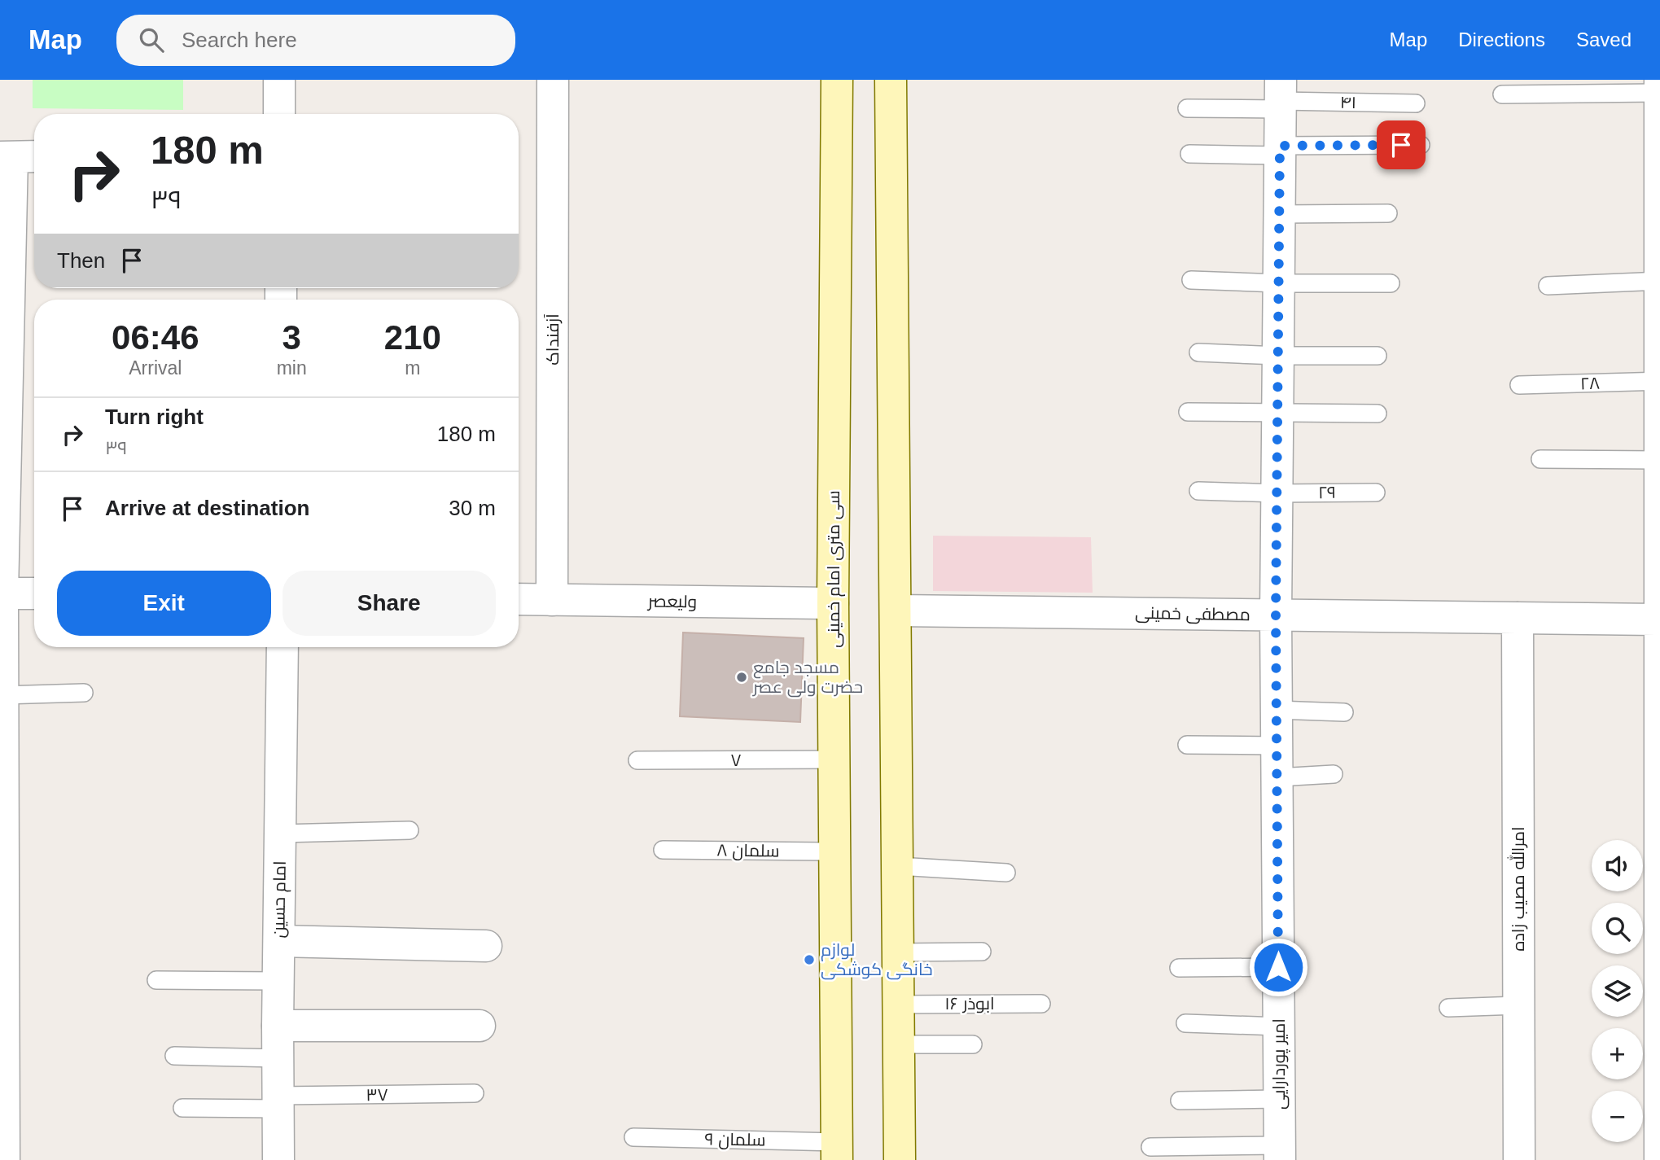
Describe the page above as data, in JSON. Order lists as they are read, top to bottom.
{
  "streets": {
    "main road": ["سی متری امام خمینی"],
    "street": [
      "آزفنداک",
      "وليعصر",
      "مصطفی خمینی",
      "امرالله مصیب زاده",
      "امام حسین",
      "امیر پوردارایی"
    ],
    "lane": [
      "۴۱",
      "۲۸",
      "۲۹",
      "۷",
      "سلمان ۸",
      "ابوذر ۱۶",
      "۳۷",
      "سلمان ۹"
    ]
  },
  "crossings": [
    ["۴۱", "امیر پوردارایی"],
    ["آزفنداک", "وليعصر"],
    ["۲۹", "امیر پوردارایی"],
    ["سی متری امام خمینی", "وليعصر"],
    ["سی متری امام خمینی", "۷"],
    ["سی متری امام خمینی", "سلمان ۸"],
    ["سی متری امام خمینی", "سلمان ۹"],
    ["مصطفی خمینی", "امرالله مصیب زاده"],
    ["مصطفی خمینی", "امیر پوردارایی"],
    ["امام حسین", "۳۷"]
  ],
  "places": ["مسجد جامع حضرت ولی عصر", "لوازم خانگی کوشکی"],
  "page": {
    "header": "Map",
    "search": "Search here",
    "nav": ["Map", "Directions", "Saved"],
    "turn": ["180 m", "۳۹"],
    "then": "Then",
    "eta": [
      "06:46",
      "Arrival",
      "3",
      "min",
      "210",
      "m"
    ],
    "list": [
      {
        "name": "Turn right",
        "note": "۳۹",
        "value": "180 m"
      },
      {
        "name": "Arrive at destination",
        "value": "30 m"
      }
    ],
    "buttons": ["Exit", "Share"],
    "map_buttons": ["+", "−"]
  }
}
